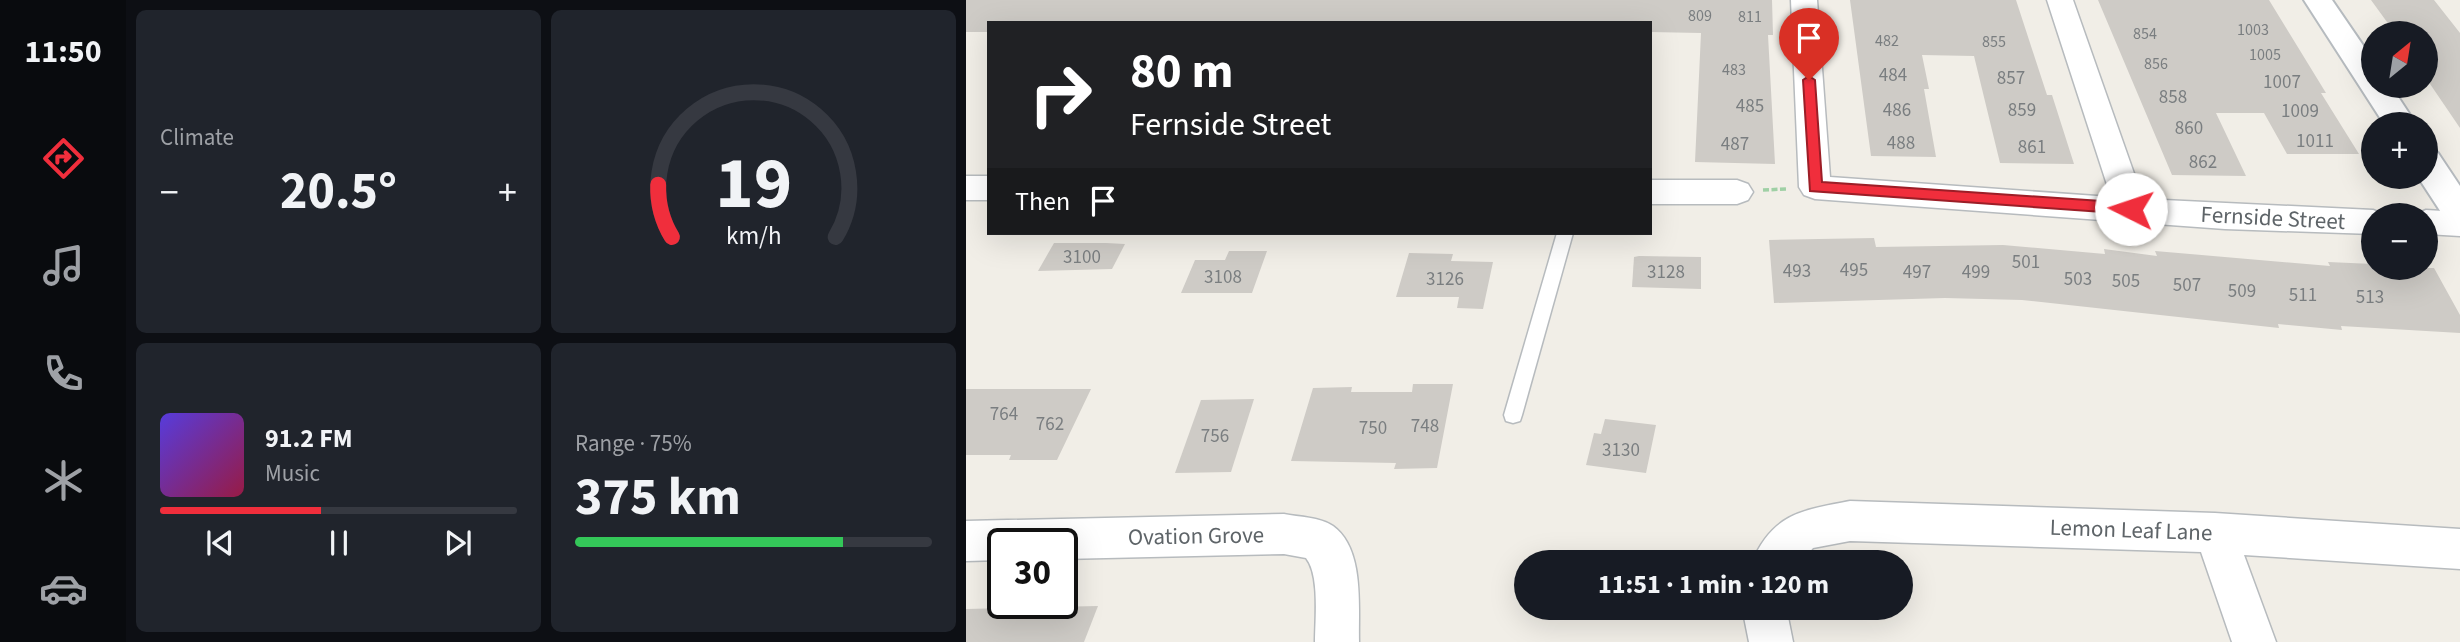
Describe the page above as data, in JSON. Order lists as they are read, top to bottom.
{
  "streets": {
    "street": ["Fernside Street", "Lemon Leaf Lane", "Ovation Grove"]
  },
  "house_numbers": [
    "809",
    "811",
    "1003",
    "854",
    "482",
    "855",
    "1005",
    "856",
    "483",
    "484",
    "857",
    "1007",
    "858",
    "485",
    "486",
    "859",
    "1009",
    "860",
    "1011",
    "488",
    "487",
    "861",
    "862",
    "3100",
    "501",
    "495",
    "493",
    "3128",
    "497",
    "499",
    "3108",
    "3126",
    "503",
    "505",
    "507",
    "509",
    "511",
    "513",
    "764",
    "762",
    "748",
    "750",
    "756",
    "3130"
  ],
  "north": "top right",
  "page": {
    "tabs": "11:50",
    "tile": [
      "Climate",
      ["Range · 75%", "375 km"]
    ],
    "map_buttons": ["+", "−"],
    "turn": ["80 m", "Fernside Street"],
    "heat": ["−", "20.5°", "+"],
    "then": "Then",
    "song": ["91.2 FM", "Music"],
    "limit": "30",
    "trip": "11:51 · 1 min · 120 m",
    "gauge": ["19", "km/h"]
  }
}
